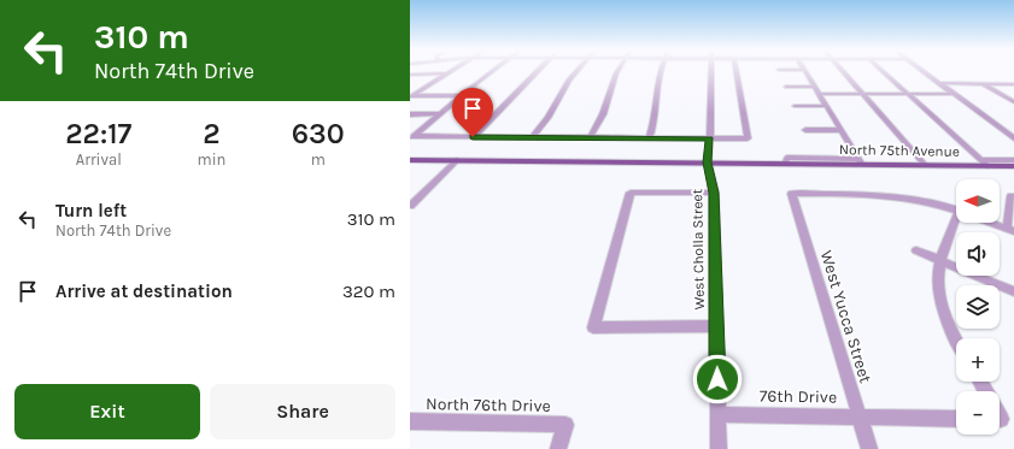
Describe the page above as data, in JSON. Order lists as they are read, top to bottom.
{
  "streets": {
    "main road": ["North 75th Avenue"],
    "street": [
      "West Cholla Street",
      "West Yucca Street",
      "76th Drive",
      "North 76th Drive"
    ]
  },
  "crossings": [
    ["North 75th Avenue", "West Cholla Street"],
    ["West Cholla Street", "76th Drive"],
    ["West Yucca Street", "76th Drive"]
  ],
  "north": "left",
  "page": {
    "turn": ["310 m", "North 74th Drive"],
    "eta": [
      "22:17",
      "Arrival",
      "2",
      "min",
      "630",
      "m"
    ],
    "map_buttons": ["+", "−"],
    "list": [
      {
        "name": "Turn left",
        "note": "North 74th Drive",
        "value": "310 m"
      },
      {
        "name": "Arrive at destination",
        "value": "320 m"
      }
    ],
    "buttons": ["Exit", "Share"]
  }
}
